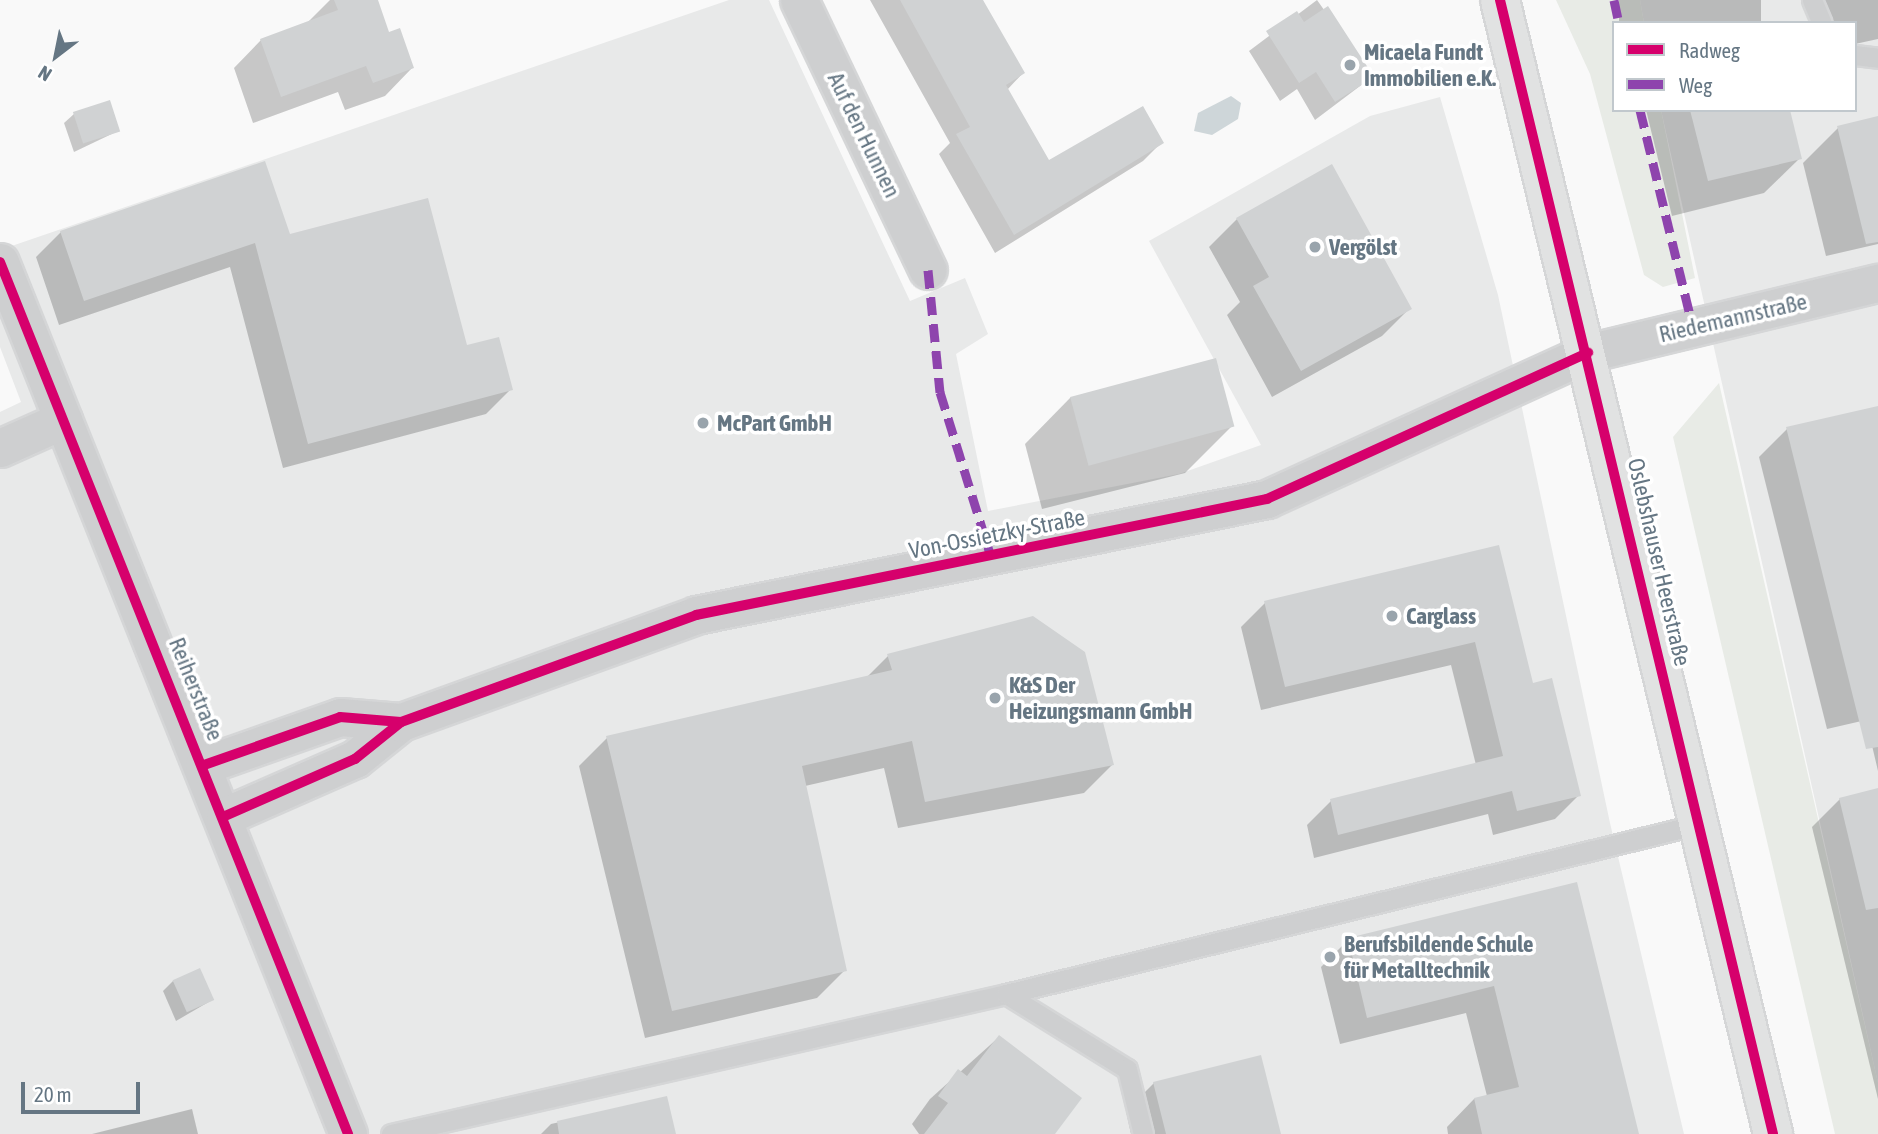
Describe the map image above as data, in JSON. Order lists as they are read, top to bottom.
{
  "streets": {
    "main road": ["Oslebshauser Heerstraße"],
    "street": [
      "Auf den Hunnen",
      "Riedemannstraße",
      "Von-Ossietzky-Straße",
      "Reiherstraße"
    ]
  },
  "crossings": [
    ["Riedemannstraße", "Von-Ossietzky-Straße"],
    ["Riedemannstraße", "Oslebshauser Heerstraße"],
    ["Von-Ossietzky-Straße", "Oslebshauser Heerstraße"],
    ["Von-Ossietzky-Straße", "Reiherstraße"]
  ],
  "places": [
    "Micaela Fundt Immobilien e.K.",
    "Vergölst",
    "McPart GmbH",
    "Carglass",
    "K&S Der Heizungsmann GmbH",
    "Berufsbildende Schule für Metalltechnik"
  ],
  "legend": ["Radweg", "Weg"],
  "scale_bar": "20 m",
  "north": "bottom left"
}
